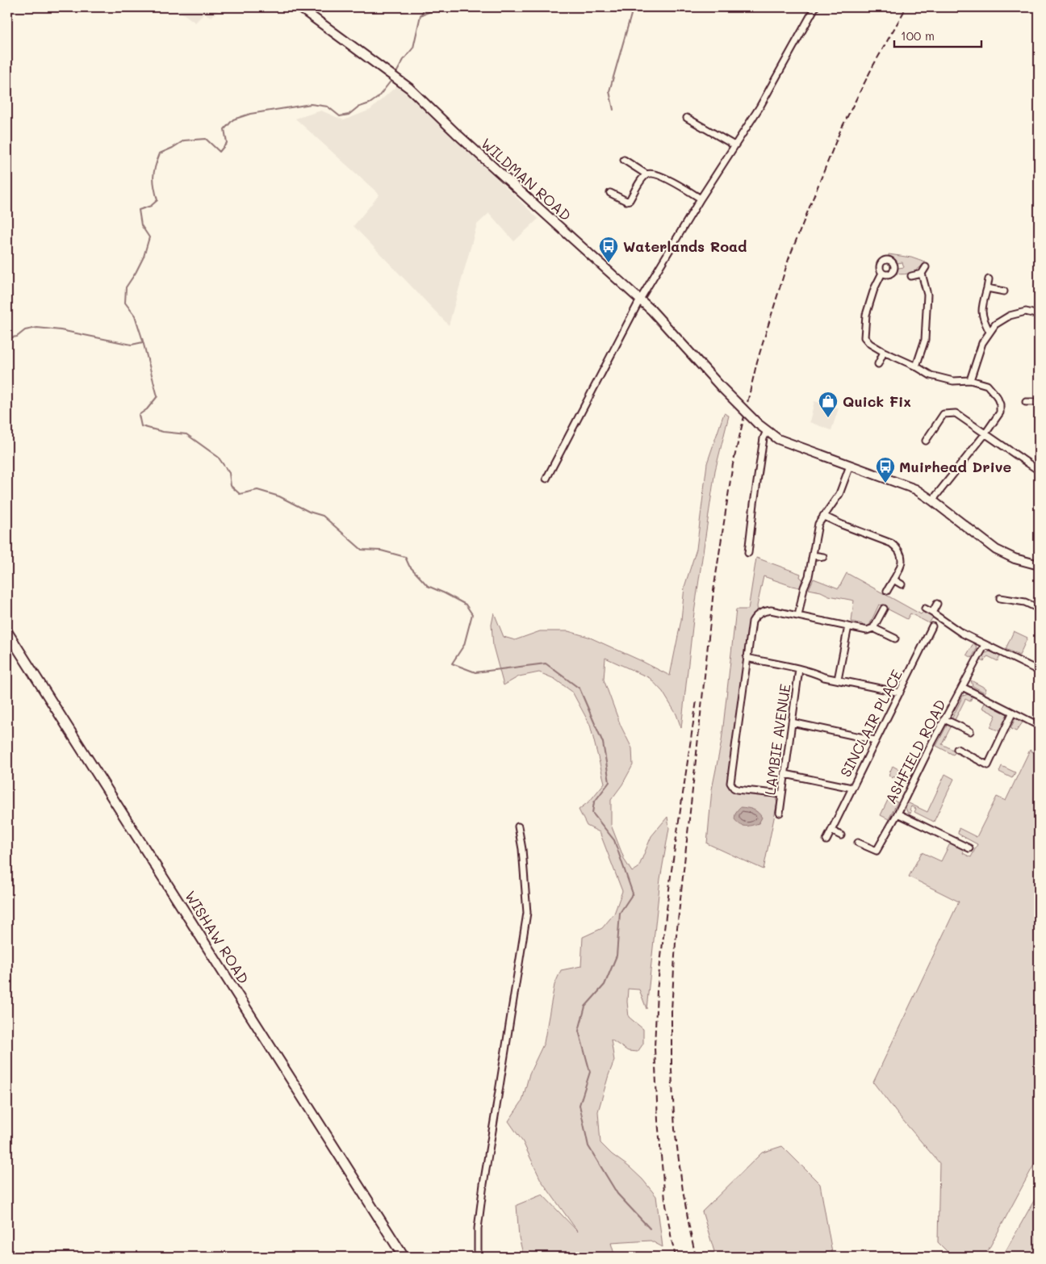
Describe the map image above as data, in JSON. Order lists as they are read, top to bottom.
{
  "streets": {
    "main road": ["WILDMAN ROAD", "WISHAW ROAD"],
    "street": ["SINCLAIR PLACE", "LAMBIE AVENUE", "ASHFIELD ROAD"]
  },
  "places": {
    "bus stop": ["Waterlands Road", "Muirhead Drive"],
    "shop": ["Quick Fix"]
  },
  "scale_bar": "100 m"
}
